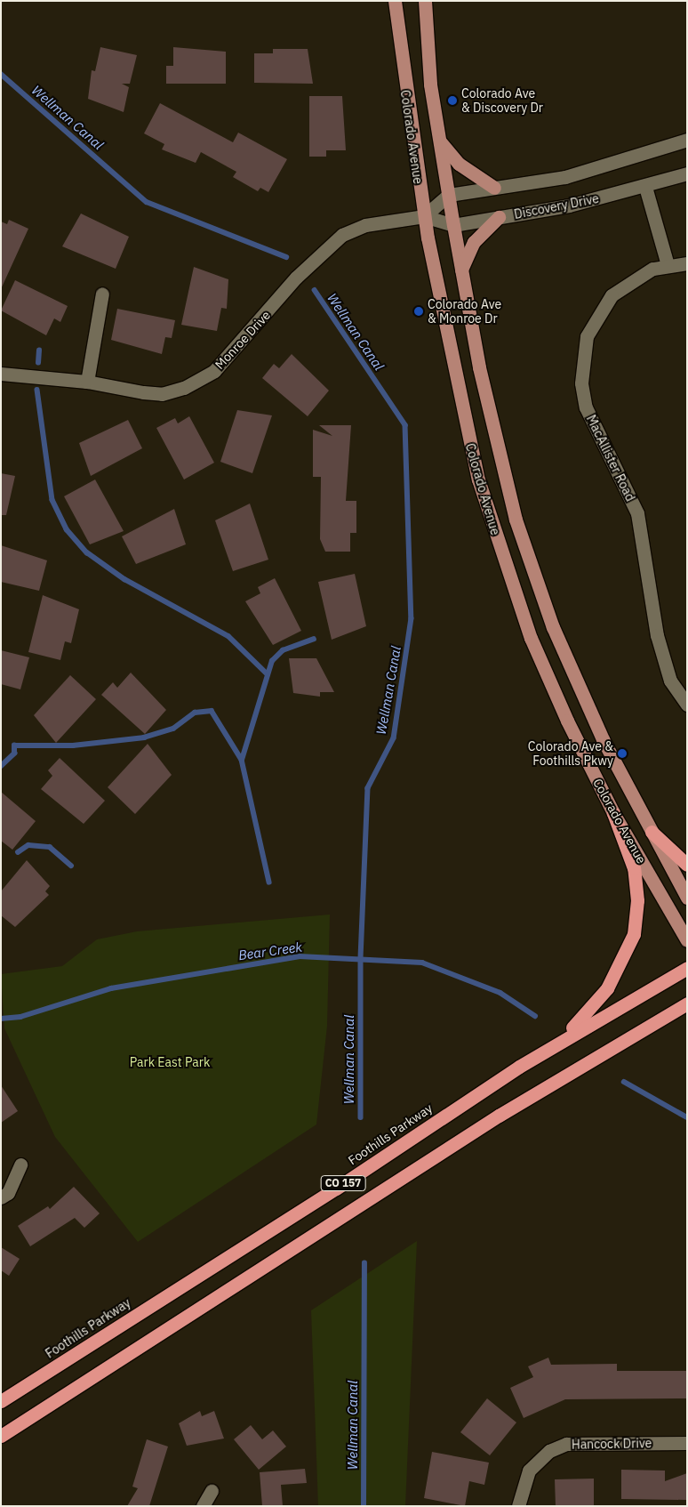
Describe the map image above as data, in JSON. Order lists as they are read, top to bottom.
{
  "streets": {
    "highway": ["Foothills Parkway", "CO 157"],
    "main road": ["Colorado Avenue"],
    "street": [
      "Discovery Drive",
      "Monroe Drive",
      "MacAllister Road",
      "Hancock Drive"
    ]
  },
  "crossings": [
    ["Colorado Avenue", "Discovery Drive"],
    ["Colorado Avenue", "Monroe Drive"],
    ["Discovery Drive", "Monroe Drive"]
  ],
  "water": ["Wellman Canal", "Bear Creek"],
  "parks": ["Park East Park"],
  "places": ["Colorado Ave & Discovery Dr", "Colorado Ave & Monroe Dr", "Colorado Ave & Foothills Pkwy"]
}
